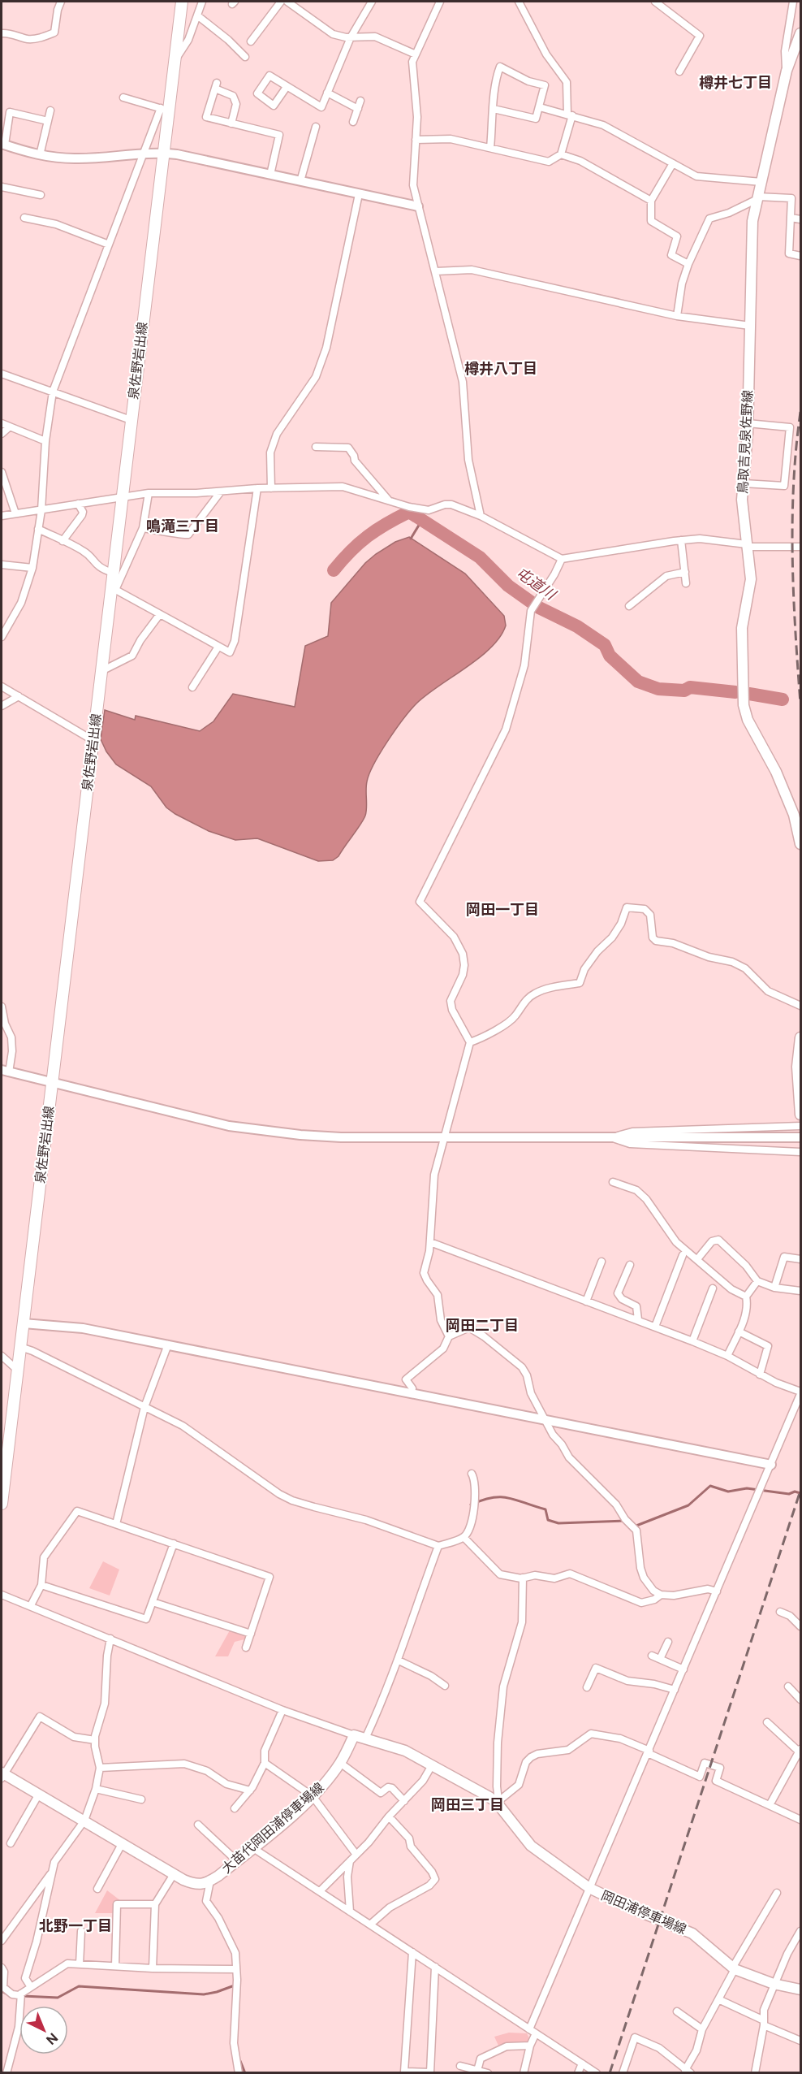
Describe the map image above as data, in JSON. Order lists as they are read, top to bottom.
{
  "streets": {
    "main road": [
      "泉佐野岩出線",
      "鳥取吉見泉佐野線",
      "大苗代岡田浦停車場線",
      "岡田浦停車場線"
    ]
  },
  "districts": [
    "樽井七丁目",
    "樽井八丁目",
    "鳴滝三丁目",
    "岡田一丁目",
    "岡田二丁目",
    "岡田三丁目",
    "北野一丁目"
  ],
  "water": ["屯道川"],
  "north": "bottom right"
}
